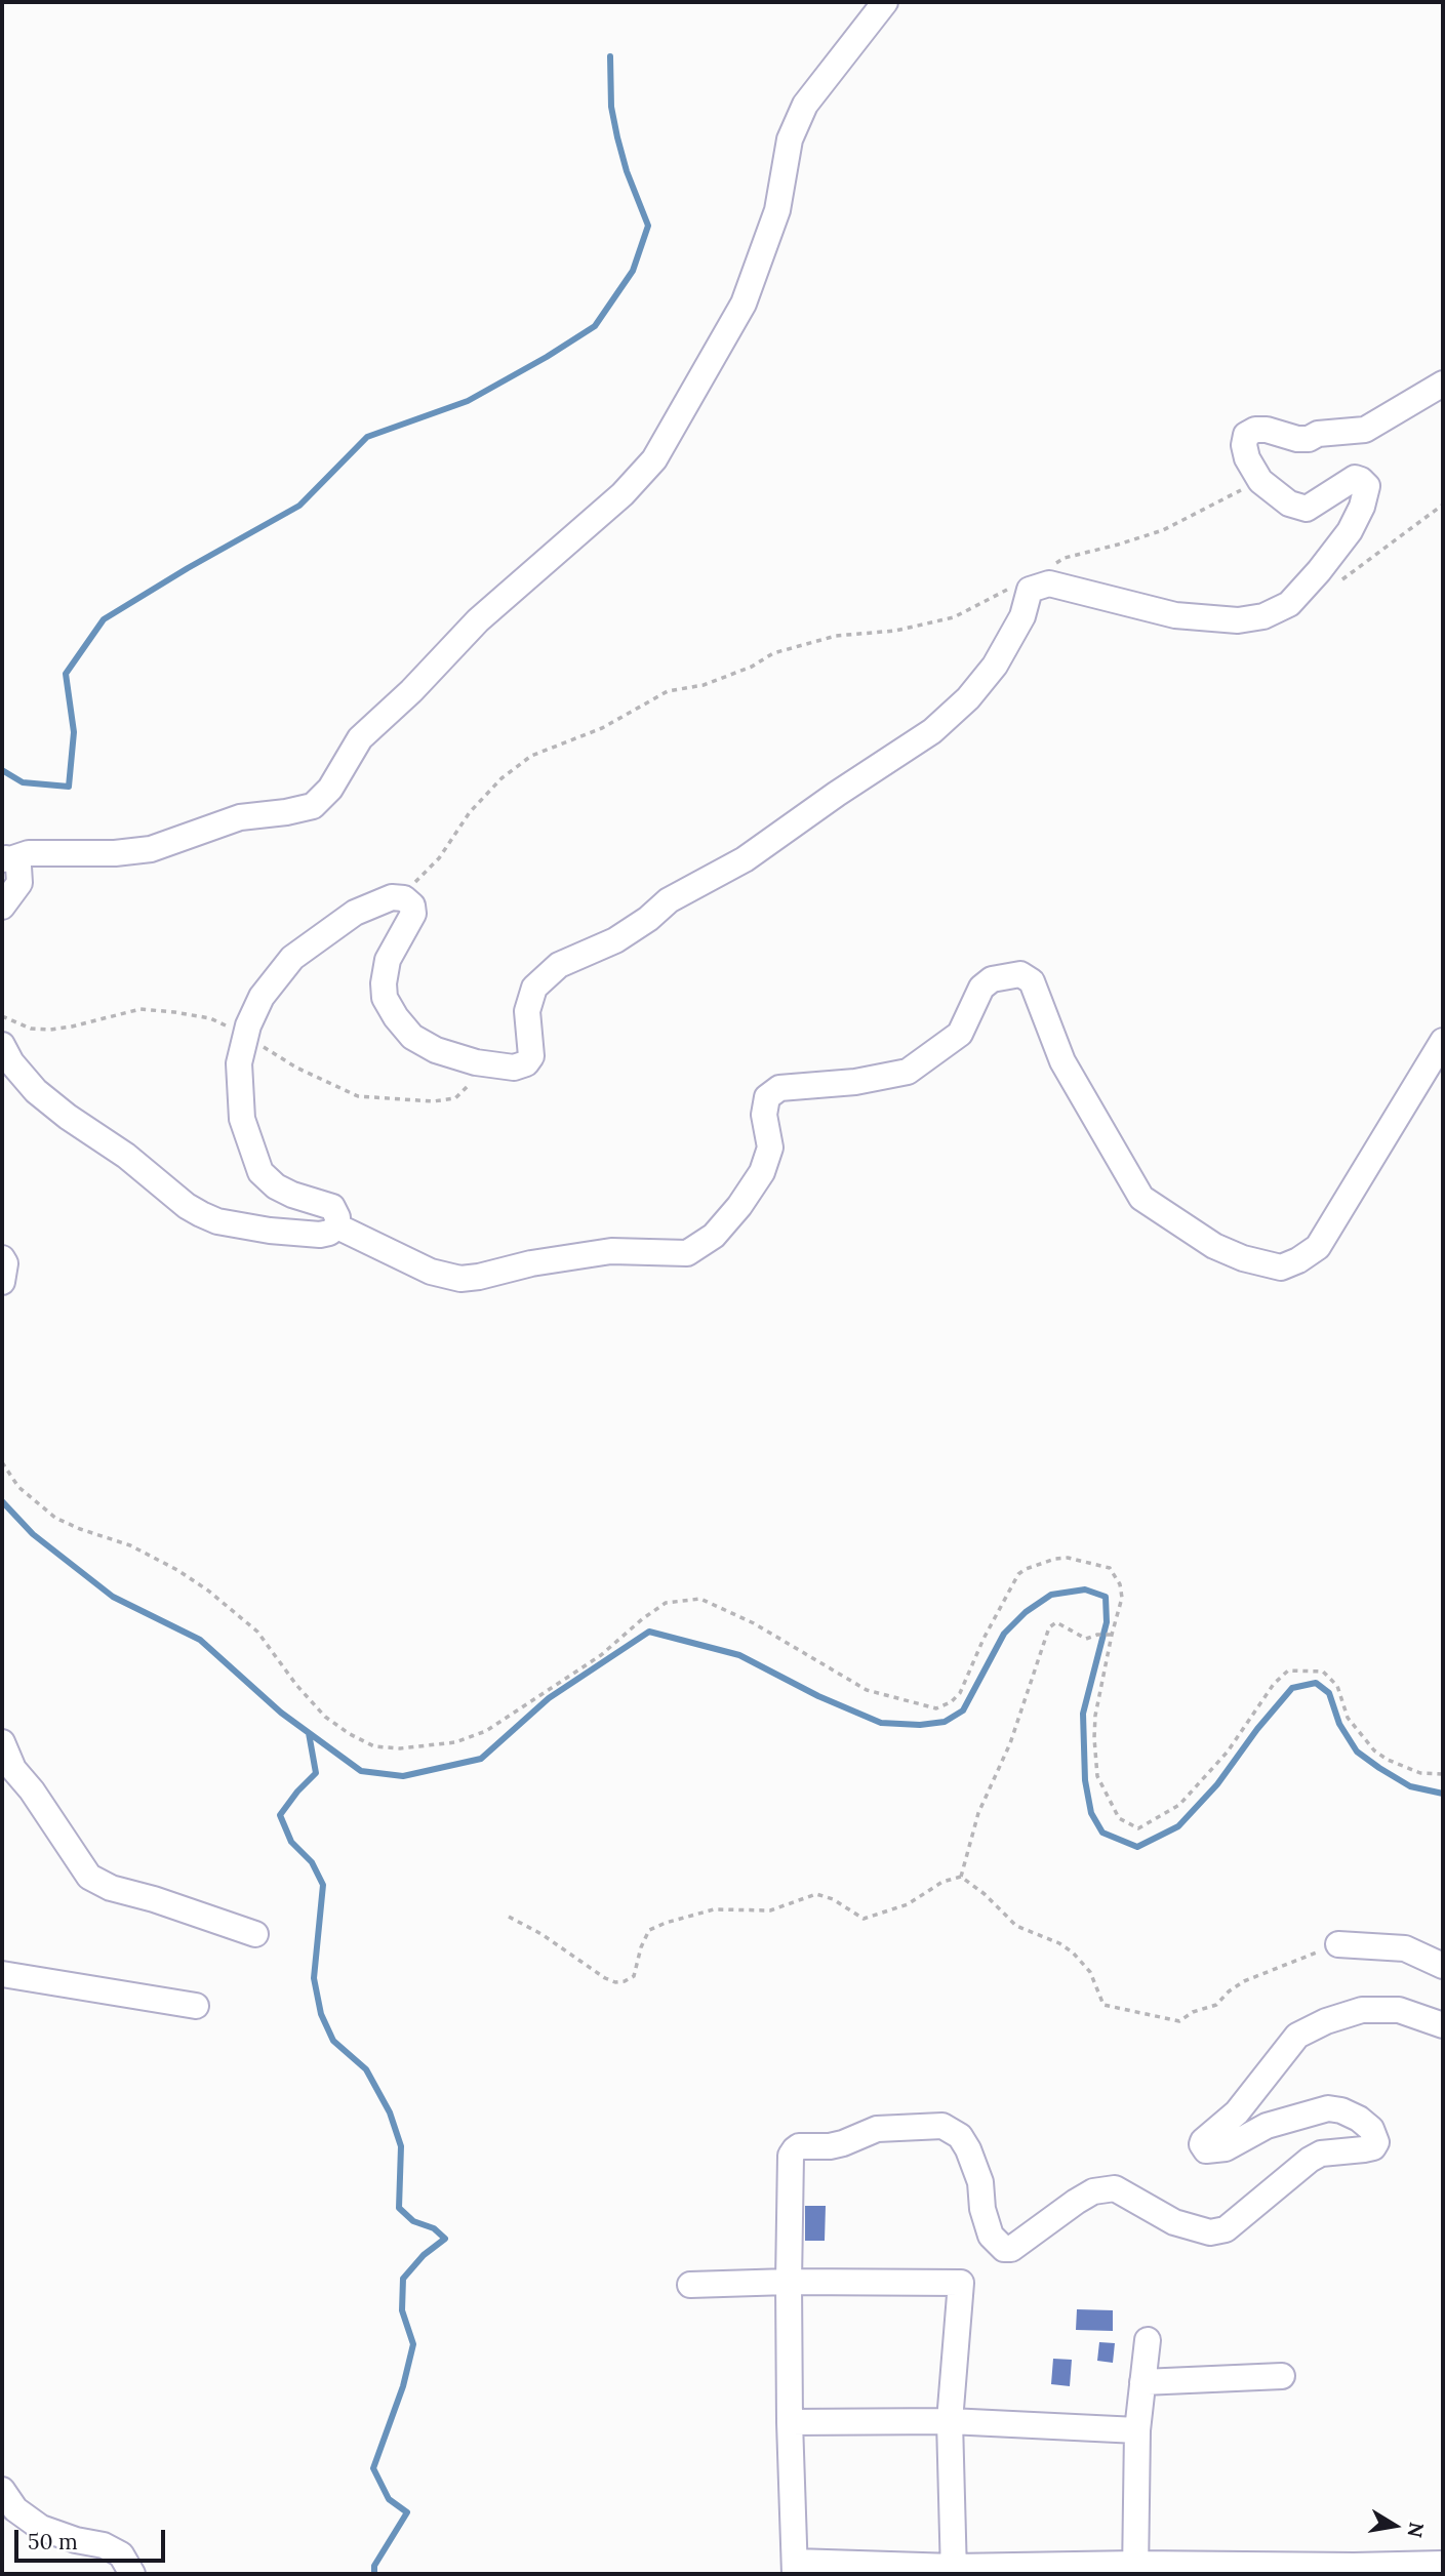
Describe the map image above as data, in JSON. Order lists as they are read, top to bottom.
{
  "scale_bar": "50 m",
  "north": "right"
}
